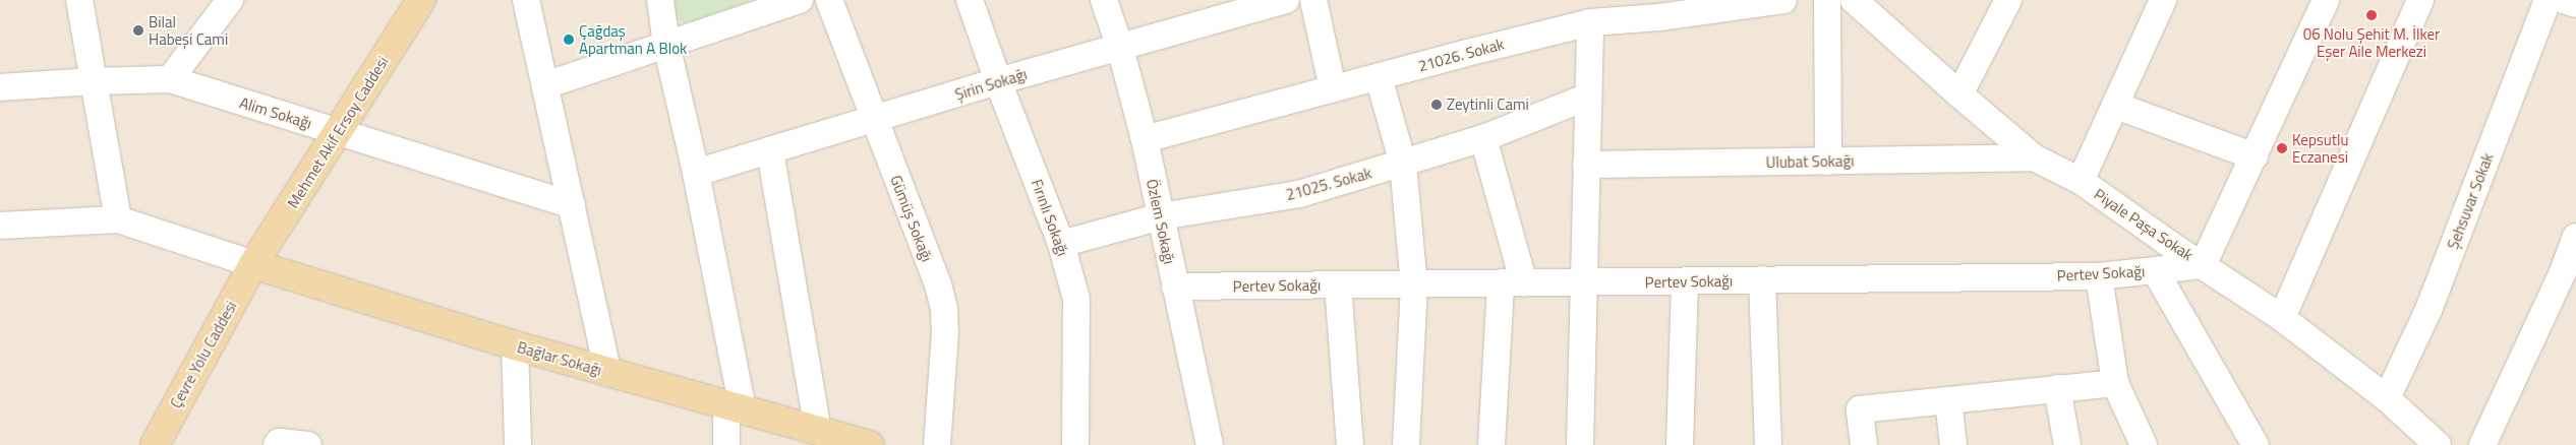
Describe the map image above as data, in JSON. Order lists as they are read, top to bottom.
{
  "streets": {
    "main road": ["Mehmet Akif Ersoy Caddesi", "Çevre Yolu Caddesi", "Bağlar Sokağı"],
    "street": [
      "21026. Sokak",
      "Şirin Sokağı",
      "Alim Sokağı",
      "Ulubat Sokağı",
      "21025. Sokak",
      "Şehsuvar Sokak",
      "Fırınlı Sokağı",
      "Gümüş Sokağı",
      "Özlem Sokağı",
      "Piyale Paşa Sokak",
      "Pertev Sokağı"
    ]
  },
  "crossings": [
    ["21026. Sokak", "Özlem Sokağı"],
    ["Şirin Sokağı", "Fırınlı Sokağı"],
    ["Şirin Sokağı", "Gümüş Sokağı"],
    ["Şirin Sokağı", "Özlem Sokağı"],
    ["Alim Sokağı", "Mehmet Akif Ersoy Caddesi"],
    ["Mehmet Akif Ersoy Caddesi", "Çevre Yolu Caddesi"],
    ["Mehmet Akif Ersoy Caddesi", "Bağlar Sokağı"],
    ["Ulubat Sokağı", "Piyale Paşa Sokak"],
    ["21025. Sokak", "Fırınlı Sokağı"],
    ["21025. Sokak", "Özlem Sokağı"],
    ["Şehsuvar Sokak", "Piyale Paşa Sokak"],
    ["Özlem Sokağı", "Pertev Sokağı"],
    ["Piyale Paşa Sokak", "Pertev Sokağı"],
    ["Çevre Yolu Caddesi", "Bağlar Sokağı"]
  ],
  "places": [
    "06 Nolu Şehit M. İlker Eşer Aile Merkezi",
    "Bilal Habeşi Cami",
    "Çağdaş Apartman A Blok",
    "Zeytinli Cami",
    "Kepsutlu Eczanesi"
  ]
}
